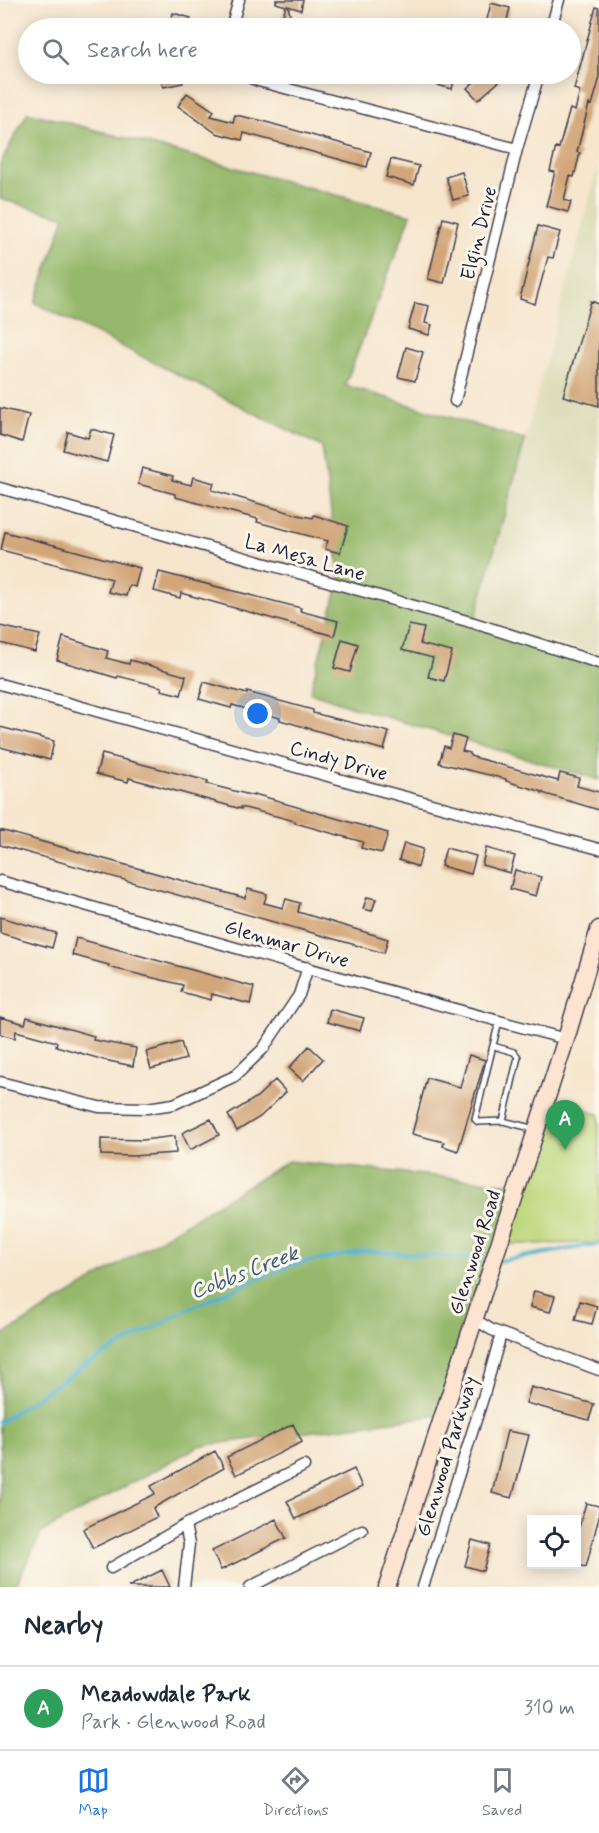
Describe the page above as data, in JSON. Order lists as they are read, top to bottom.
{
  "streets": {
    "main road": ["Glenwood Road"],
    "street": [
      "Elgin Drive",
      "La Mesa Lane",
      "Cindy Drive",
      "Glenmar Drive",
      "Glenwood Parkway"
    ]
  },
  "crossings": [
    ["Glenmar Drive", "Glenwood Road"]
  ],
  "water": ["Cobbs Creek"],
  "page": {
    "search": "Search here",
    "pins": "A",
    "heading": "Nearby",
    "list": [
      {
        "mark": "A",
        "name": "Meadowdale Park",
        "note": "Park · Glenwood Road",
        "value": "310 m"
      }
    ],
    "nav": ["Map", "Directions", "Saved"]
  }
}
